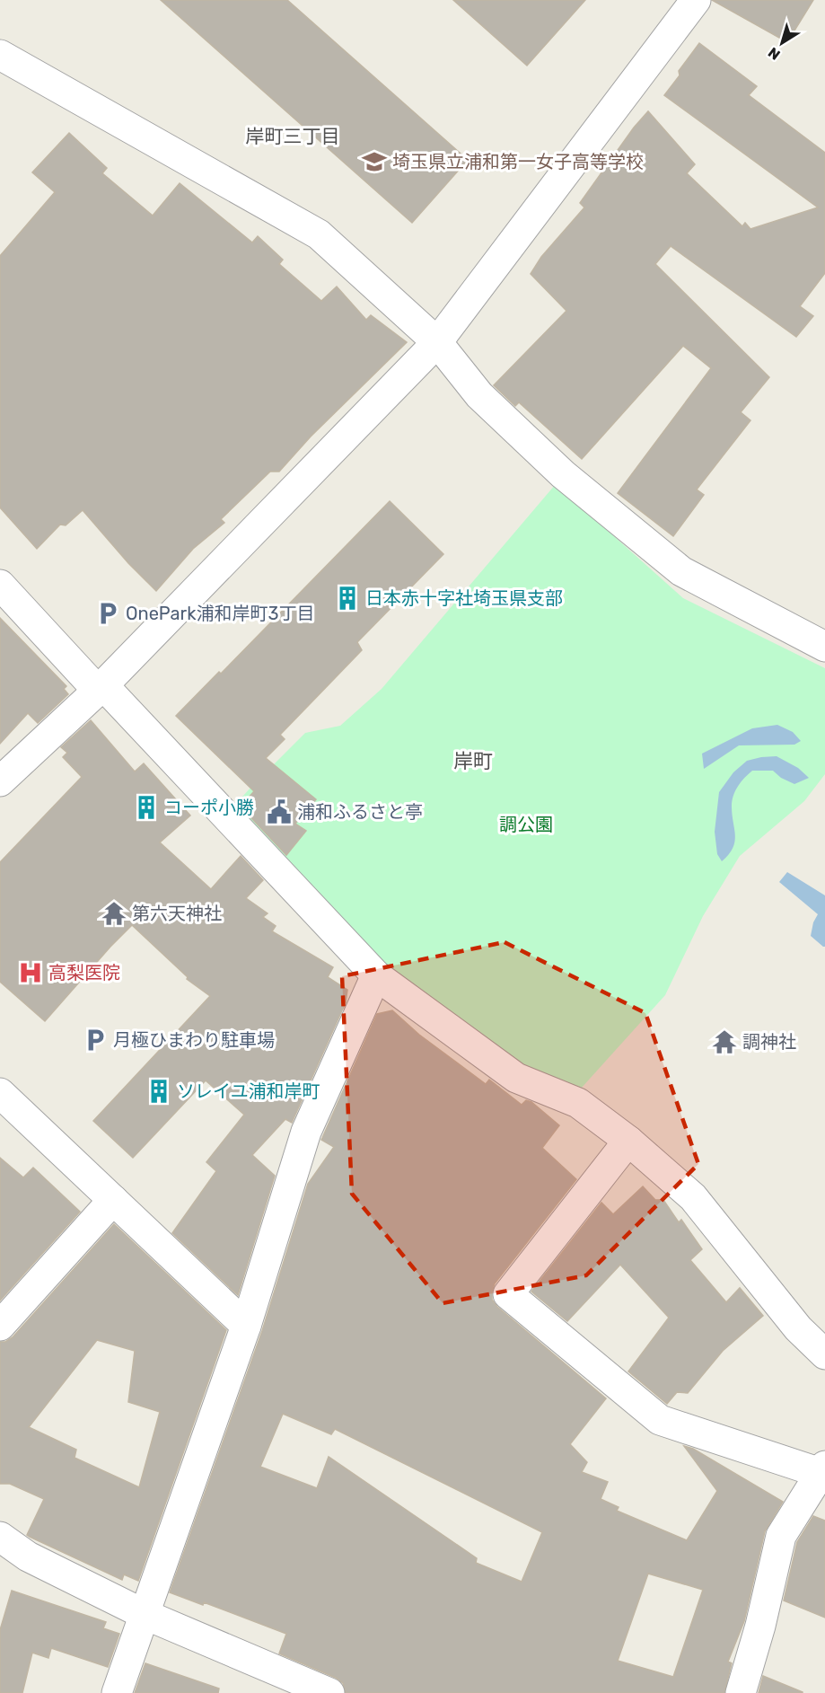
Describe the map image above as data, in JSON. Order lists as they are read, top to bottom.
{
  "districts": ["岸町三丁目", "岸町"],
  "parks": ["調公園"],
  "places": {
    "school or university": ["埼玉県立浦和第一女子高等学校"],
    "building": ["日本赤十字社埼玉県支部", "コーポ小勝", "ソレイユ浦和岸町"],
    "parking": ["OnePark浦和岸町3丁目", "月極ひまわり駐車場"],
    "public building": ["浦和ふるさと亭"],
    "temple": ["第六天神社", "調神社"],
    "hospital": ["高梨医院"]
  },
  "north": "bottom left"
}
